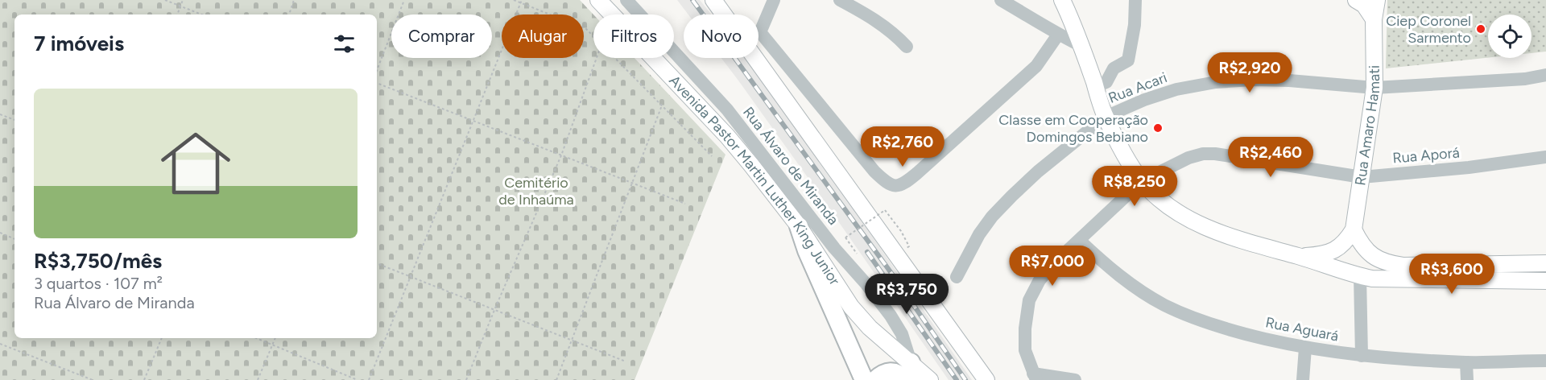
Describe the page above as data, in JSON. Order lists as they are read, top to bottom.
{
  "streets": {
    "main road": ["Rua Amaro Hamati", "Avenida Pastor Martin Luther King Junior"],
    "street": [
      "Rua Acari",
      "Rua Aporá",
      "Rua Álvaro de Miranda",
      "Rua Aguará"
    ]
  },
  "crossings": [
    ["Rua Acari", "Rua Amaro Hamati"],
    ["Rua Amaro Hamati", "Rua Aporá"],
    ["Rua Aporá", "Rua Aguará"],
    ["Rua Álvaro de Miranda", "Avenida Pastor Martin Luther King Junior"]
  ],
  "parks": ["Cemitério de Inhaúma"],
  "places": ["Ciep Coronel Sarmento", "Classe em Cooperação Domingos Bebiano"],
  "page": {
    "chip": [
      "Comprar",
      "Alugar",
      "Filtros",
      "Novo"
    ],
    "heading": "7 imóveis",
    "price": [
      "R$2,920",
      "R$2,760",
      "R$2,460",
      "R$8,250",
      "R$7,000",
      "R$3,600",
      "R$3,750"
    ],
    "list": [
      {
        "name": "R$3,750/mês",
        "note": "3 quartos · 107 m² · Rua Álvaro de Miranda"
      }
    ]
  }
}
